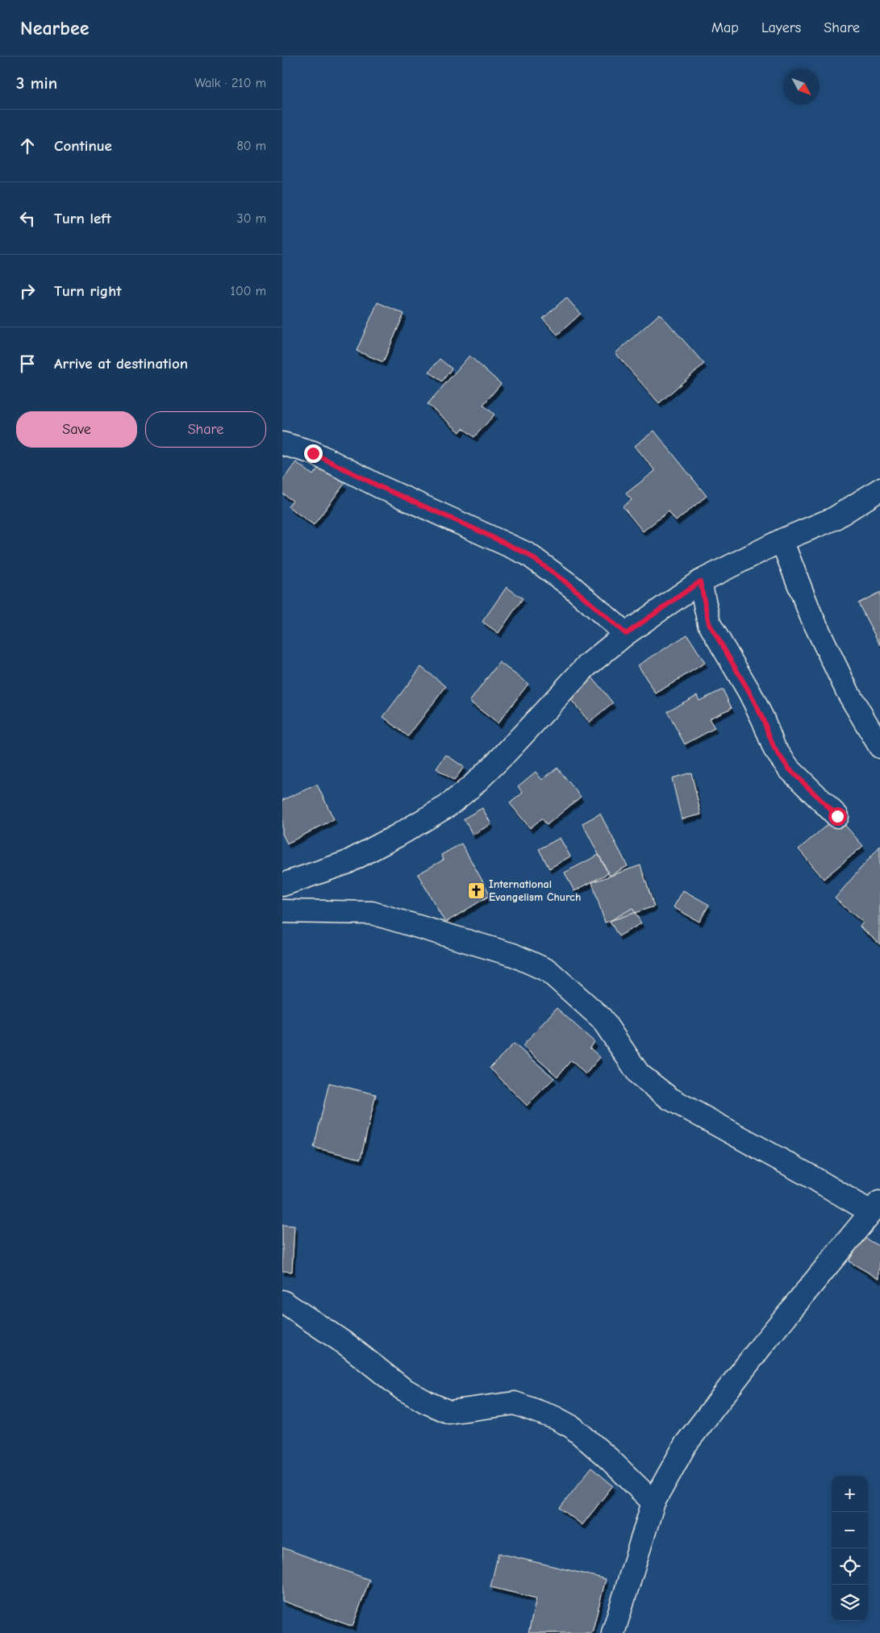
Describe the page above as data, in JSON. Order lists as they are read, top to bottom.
{
  "places": {
    "church": ["International Evangelism Church"]
  },
  "north": "bottom right",
  "page": {
    "header": "Nearbee",
    "nav": ["Map", "Layers", "Share"],
    "heading": ["3 min", "Walk · 210 m"],
    "list": [
      ["Continue", "80 m"],
      ["Turn left", "30 m"],
      ["Turn right", "100 m"],
      "Arrive at destination"
    ],
    "buttons": ["Save", "Share"],
    "map_buttons": ["+", "−"]
  }
}
